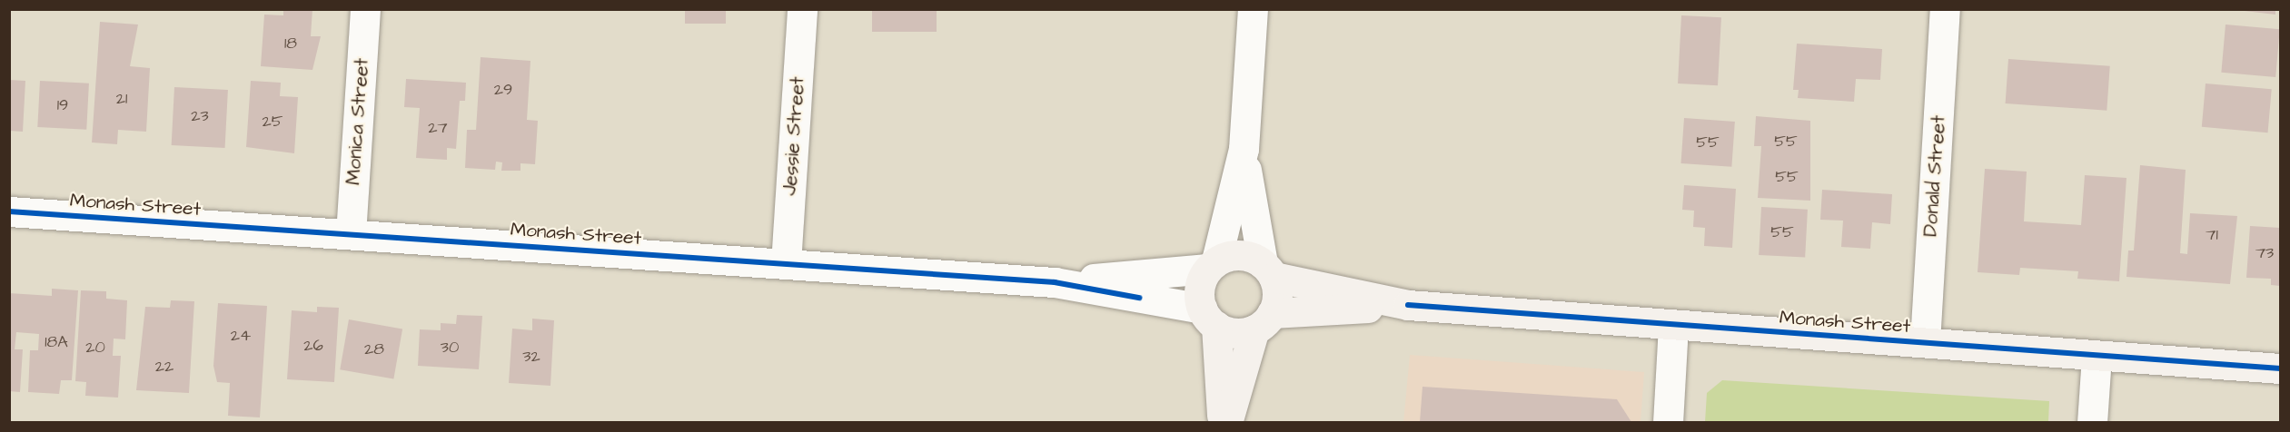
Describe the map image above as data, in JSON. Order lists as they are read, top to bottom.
{
  "streets": {
    "main road": ["Monash Street"],
    "street": ["Monica Street", "Jessie Street", "Donald Street"]
  },
  "crossings": [
    ["Monica Street", "Monash Street"],
    ["Jessie Street", "Monash Street"],
    ["Donald Street", "Monash Street"]
  ],
  "house_numbers": [
    "18",
    "29",
    "21",
    "19",
    "23",
    "25",
    "27",
    "55",
    "55",
    "55",
    "55",
    "71",
    "73",
    "24",
    "18A",
    "26",
    "20",
    "30",
    "28",
    "32",
    "22"
  ]
}
